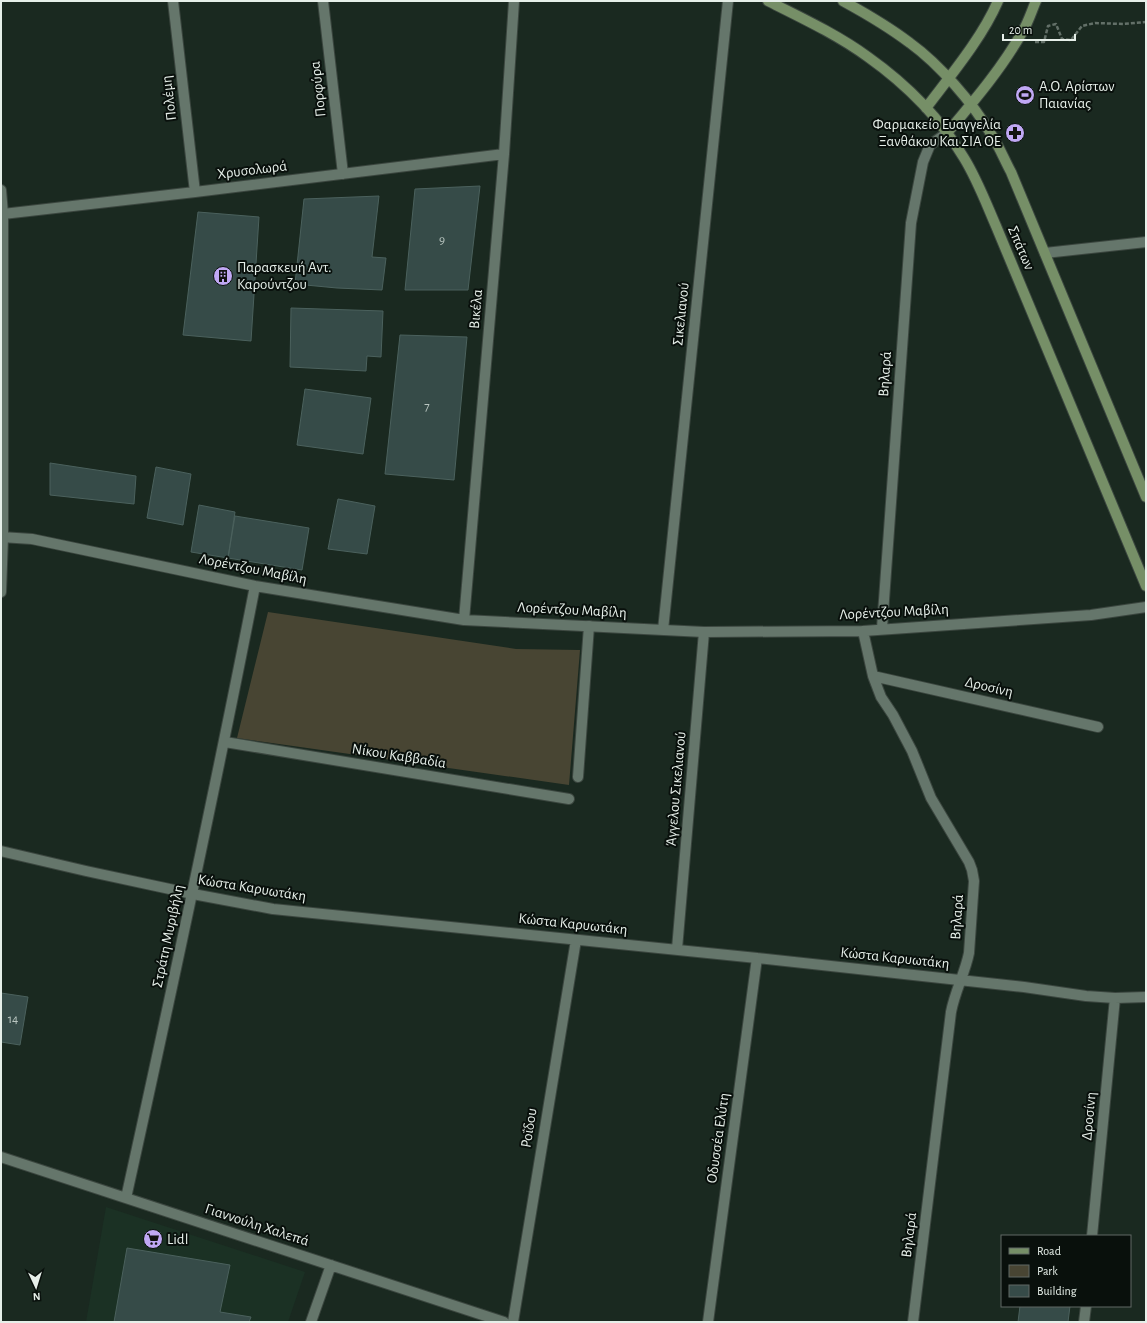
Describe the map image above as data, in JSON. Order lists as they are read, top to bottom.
{
  "streets": {
    "main road": ["Σπάτων"],
    "street": [
      "Πορφύρα",
      "Πολέμη",
      "Χρυσολωρά",
      "Βικέλα",
      "Σικελιανού",
      "Βηλαρά",
      "Λορέντζου Μαβίλη",
      "Δροσίνη",
      "Νίκου Καββαδία",
      "Άγγελου Σικελιανού",
      "Κώστα Καρυωτάκη",
      "Στράτη Μυριβήλη",
      "Ροΐδου",
      "Οδυσσέα Ελύτη",
      "Γιαννούλη Χαλεπά"
    ]
  },
  "crossings": [
    ["Πορφύρα", "Χρυσολωρά"],
    ["Πολέμη", "Χρυσολωρά"],
    ["Χρυσολωρά", "Βικέλα"],
    ["Σπάτων", "Βηλαρά"],
    ["Βικέλα", "Λορέντζου Μαβίλη"],
    ["Σικελιανού", "Λορέντζου Μαβίλη"],
    ["Βηλαρά", "Λορέντζου Μαβίλη"],
    ["Βηλαρά", "Δροσίνη"],
    ["Βηλαρά", "Κώστα Καρυωτάκη"],
    ["Λορέντζου Μαβίλη", "Άγγελου Σικελιανού"],
    ["Λορέντζου Μαβίλη", "Στράτη Μυριβήλη"],
    ["Δροσίνη", "Κώστα Καρυωτάκη"],
    ["Νίκου Καββαδία", "Στράτη Μυριβήλη"],
    ["Άγγελου Σικελιανού", "Κώστα Καρυωτάκη"],
    ["Κώστα Καρυωτάκη", "Στράτη Μυριβήλη"],
    ["Κώστα Καρυωτάκη", "Ροΐδου"],
    ["Κώστα Καρυωτάκη", "Οδυσσέα Ελύτη"],
    ["Στράτη Μυριβήλη", "Γιαννούλη Χαλεπά"]
  ],
  "places": {
    "sports": ["Α.Ο. Αρίστων Παιανίας"],
    "pharmacy": ["Φαρμακείο Ευαγγελία Ξανθάκου Και ΣΙΑ ΟΕ"],
    "building": ["Παρασκευή Αντ. Καρούντζου"],
    "supermarket": ["Lidl"]
  },
  "house_numbers": ["9", "7", "14"],
  "legend": ["Road", "Park", "Building"],
  "scale_bar": "20 m",
  "north": "bottom"
}
